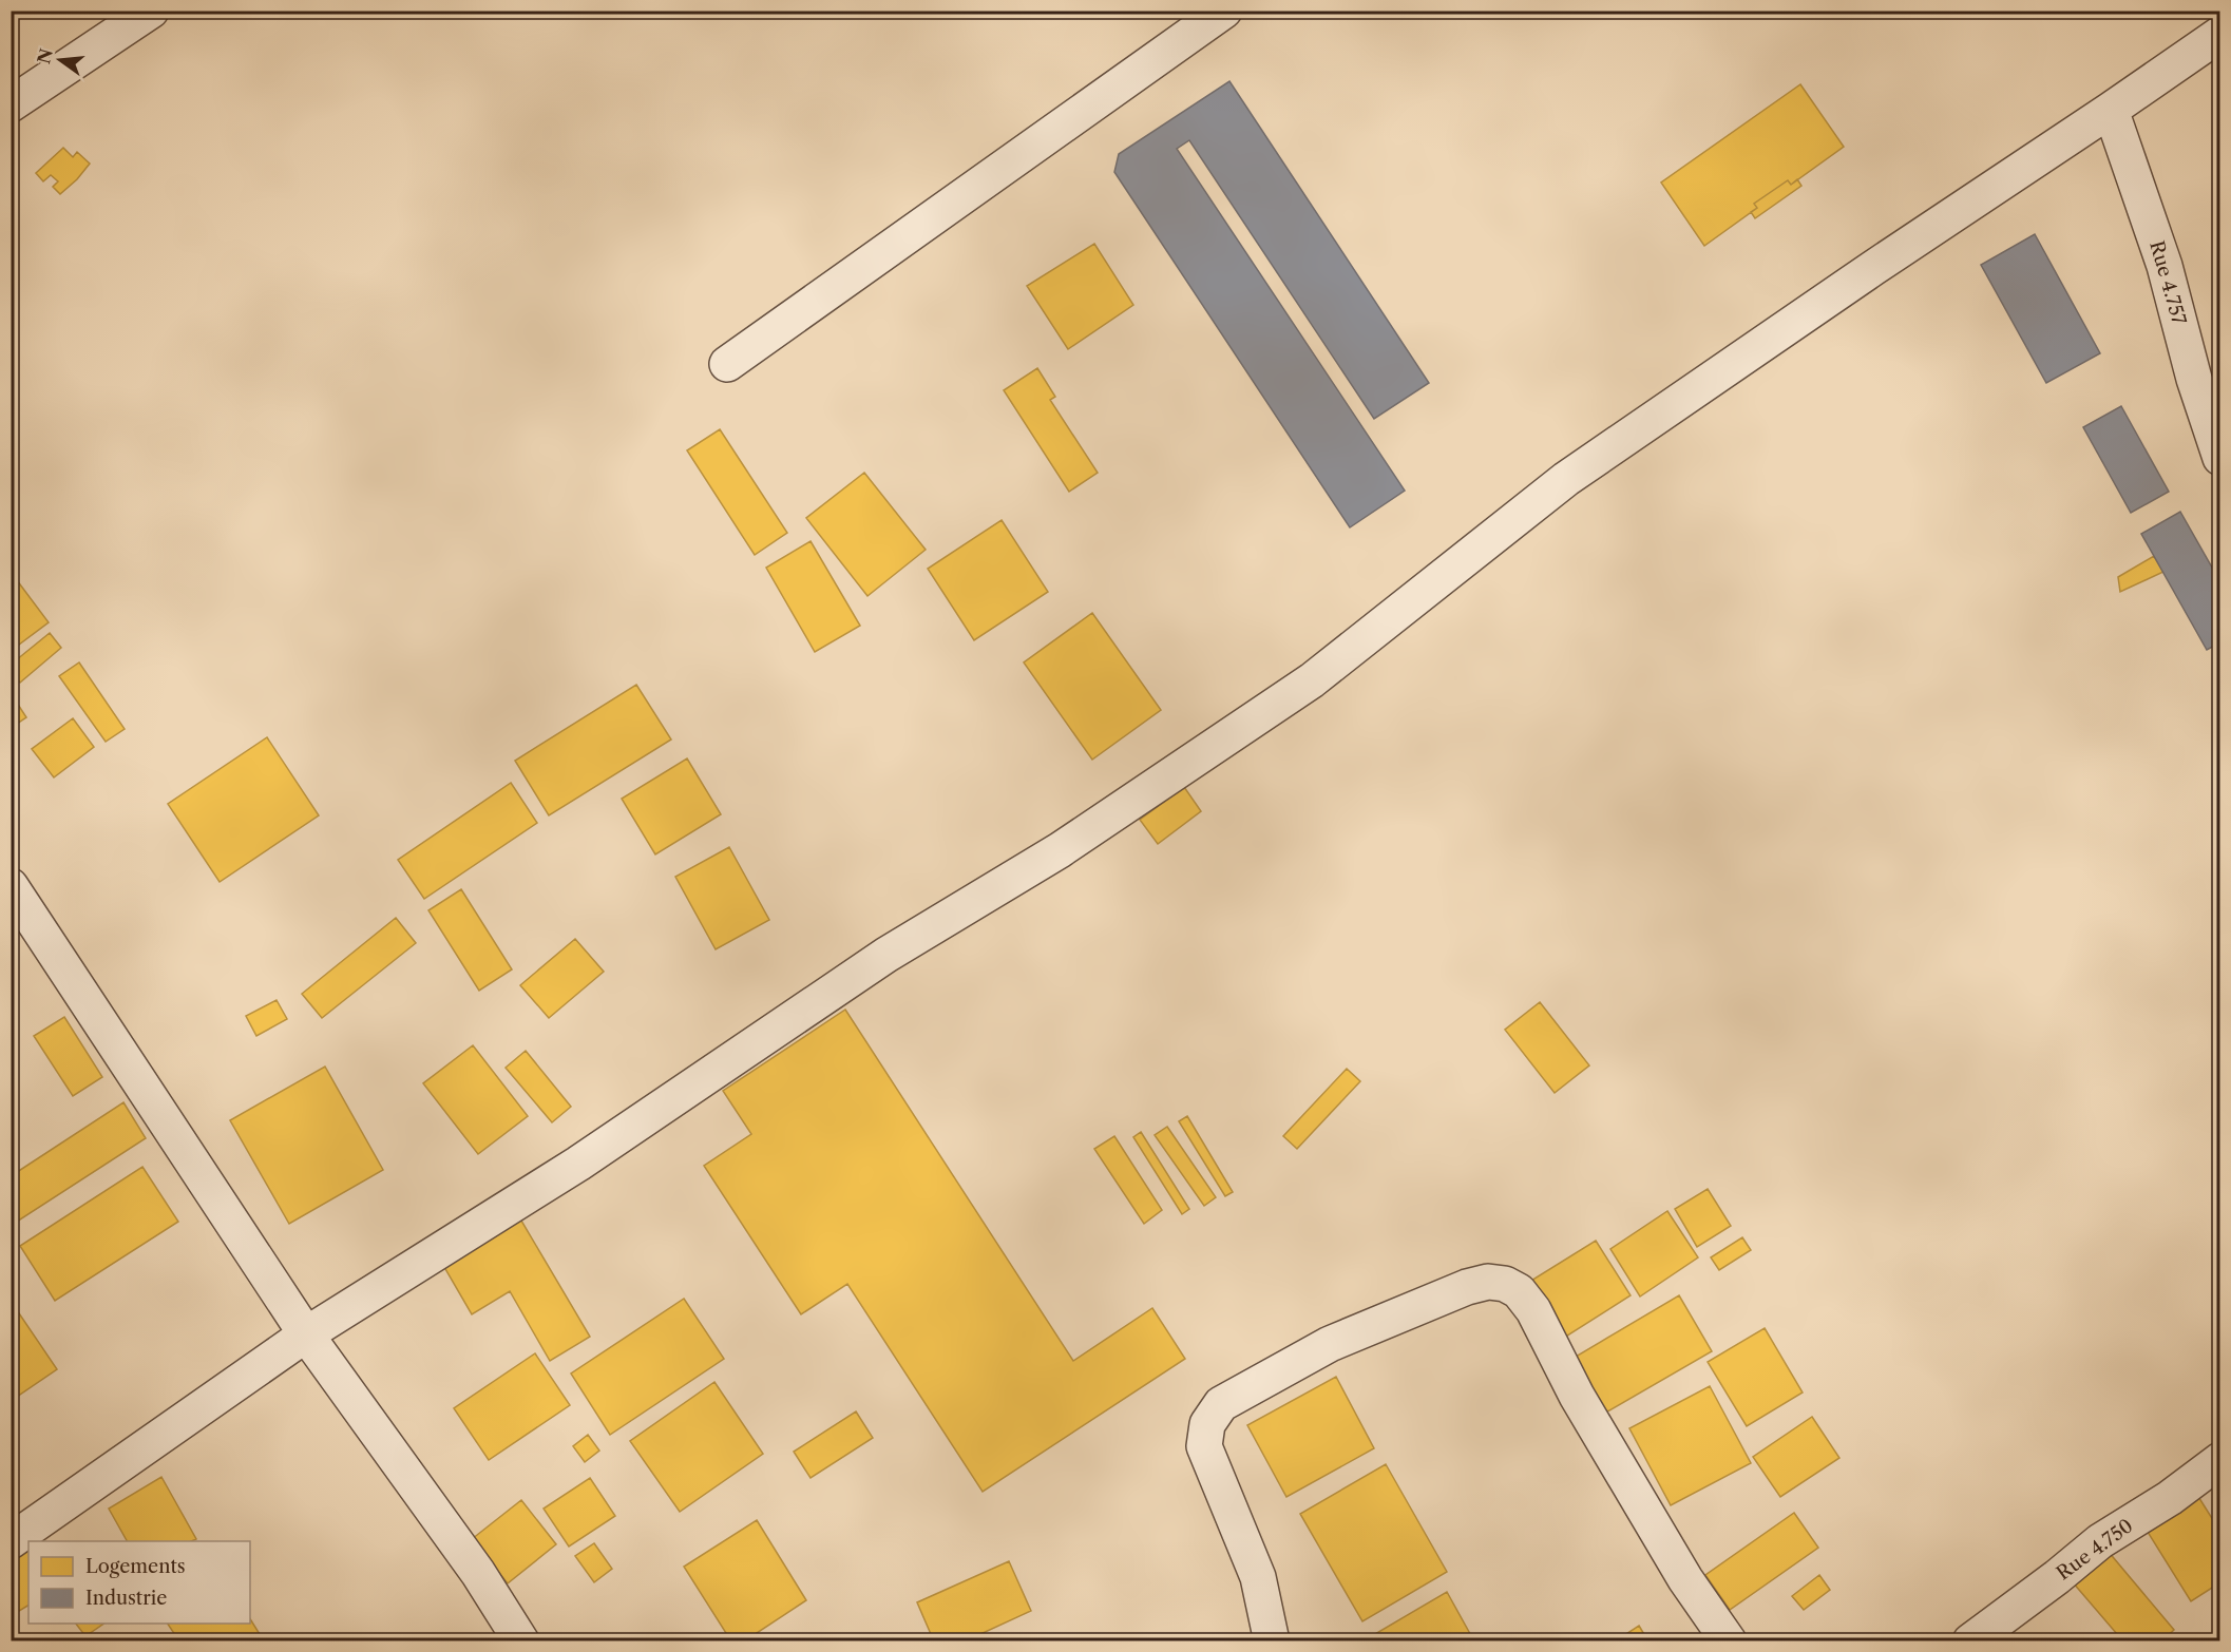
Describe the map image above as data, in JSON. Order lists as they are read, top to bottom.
{
  "streets": {
    "street": ["Rue 4.757", "Rue 4.750"]
  },
  "legend": ["Logements", "Industrie"],
  "north": "left"
}
